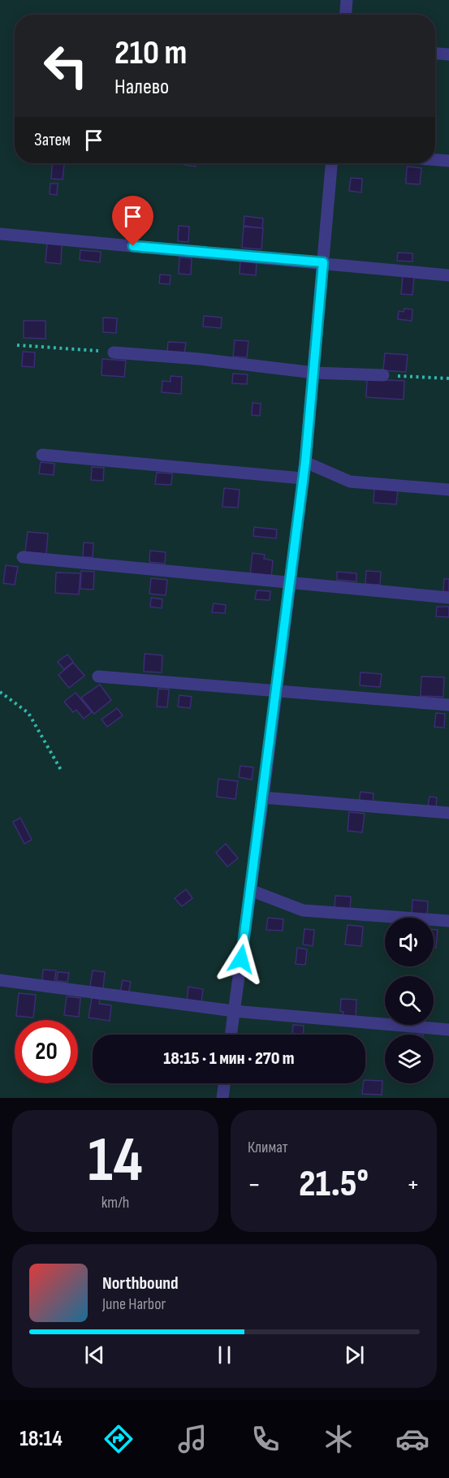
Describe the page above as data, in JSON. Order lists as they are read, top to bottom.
{
  "page": {
    "turn": ["210 m", "Налево"],
    "then": "Затем",
    "limit": "20",
    "trip": "18:15 · 1 мин · 270 m",
    "tile": [
      ["14", "km/h"],
      "Климат"
    ],
    "heat": ["−", "21.5°", "+"],
    "song": ["Northbound", "June Harbor"],
    "tabs": "18:14"
  }
}
